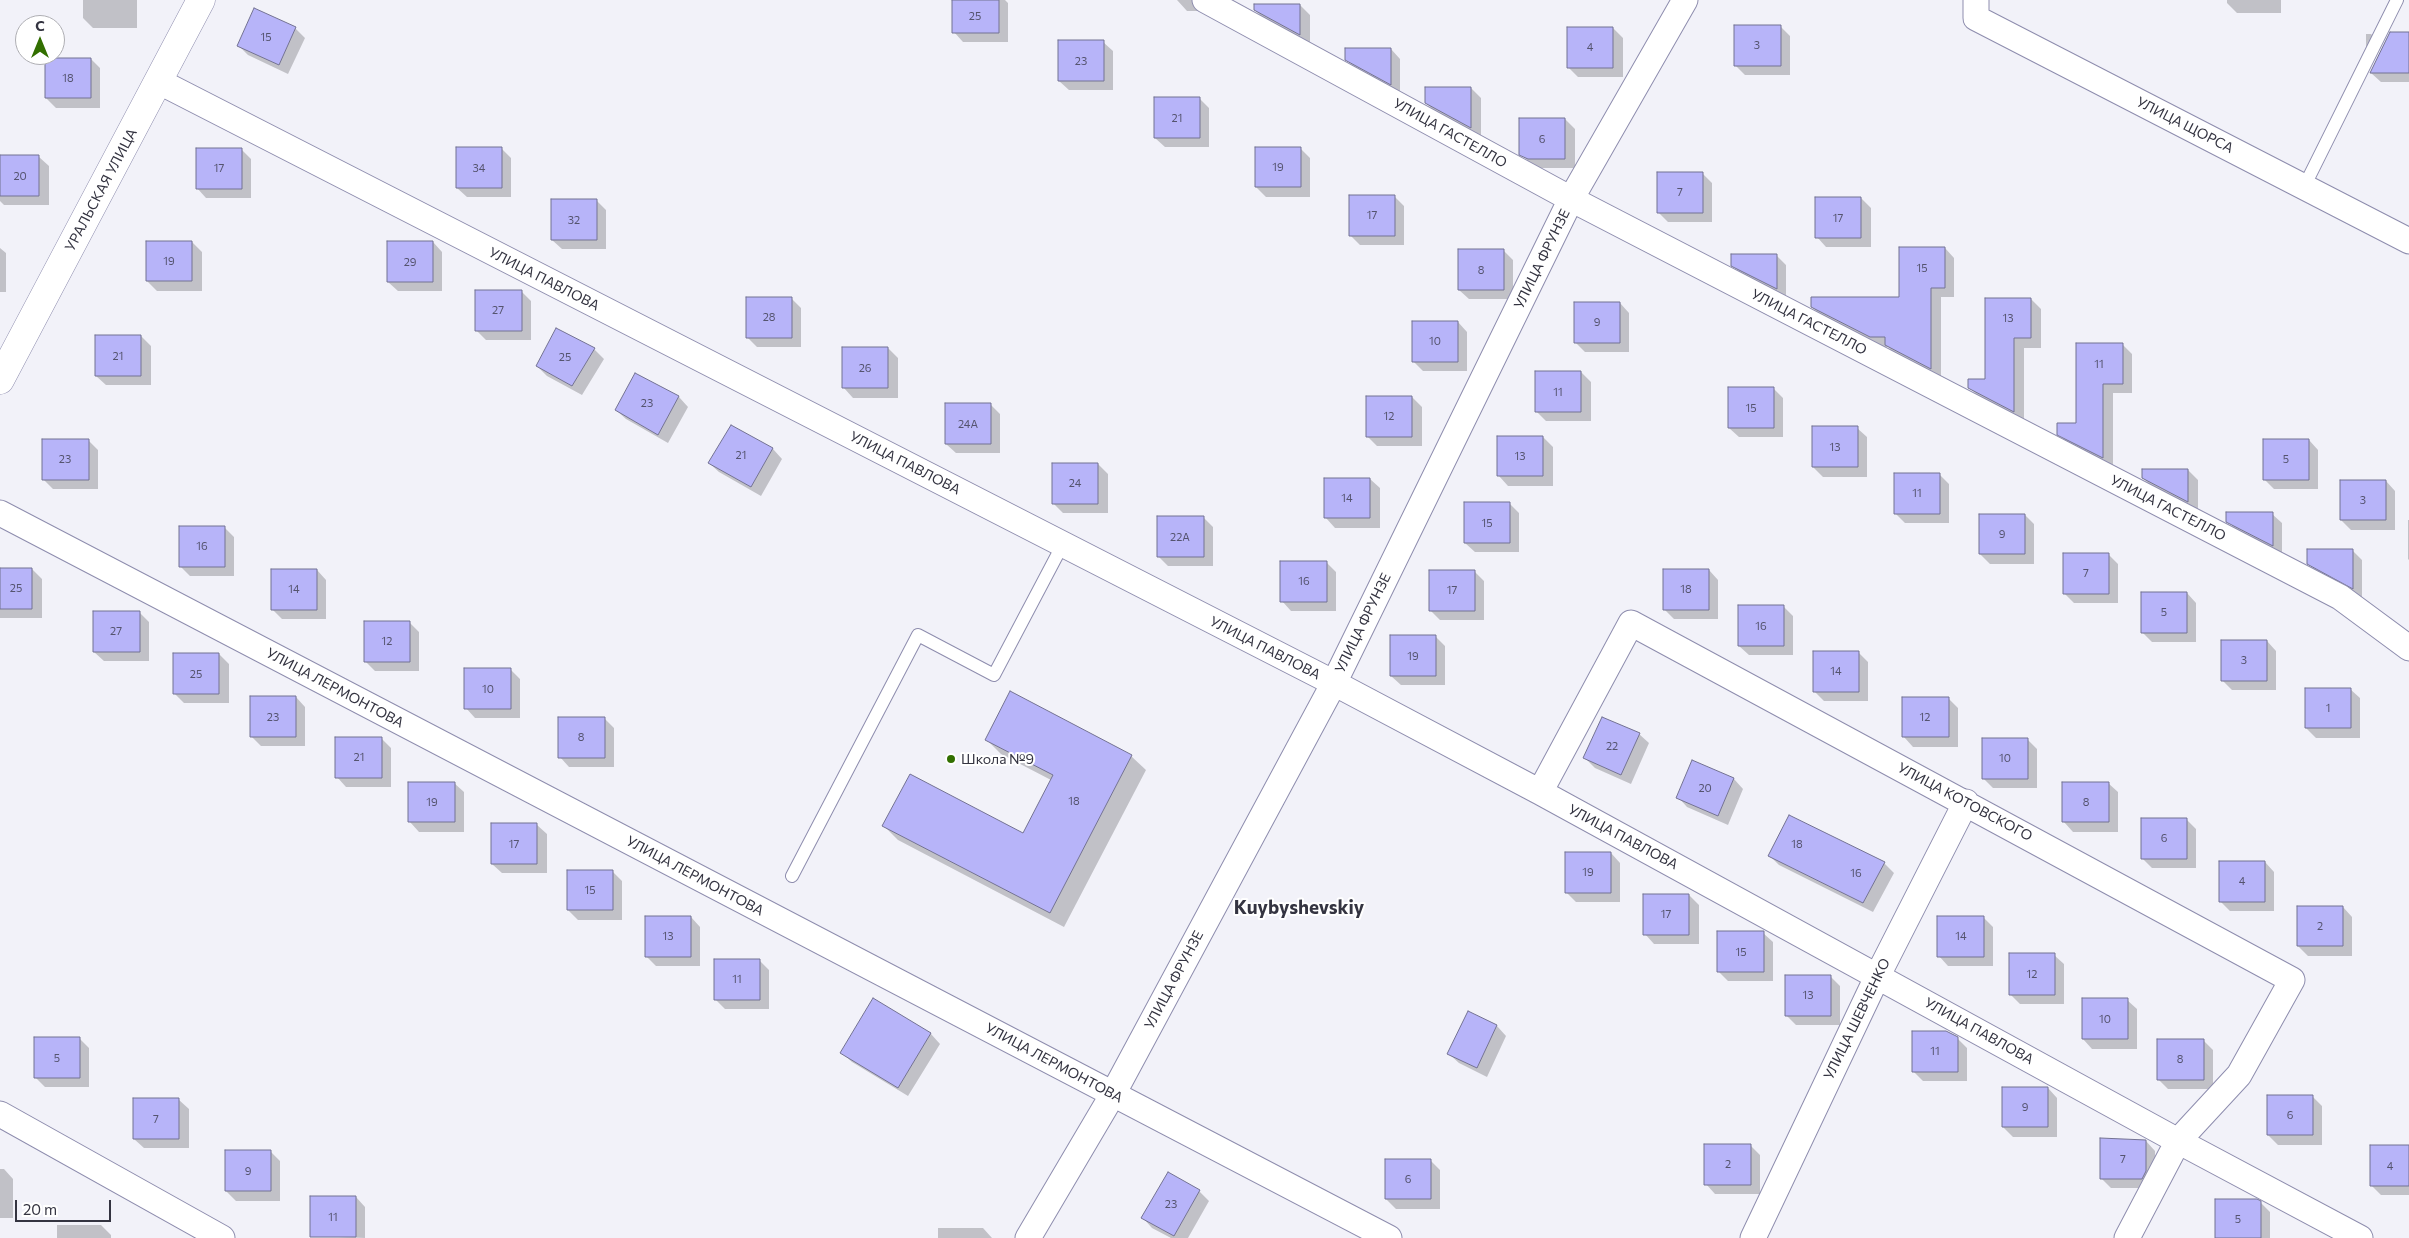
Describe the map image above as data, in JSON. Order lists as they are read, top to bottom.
{
  "streets": {
    "street": [
      "УЛИЦА ЩОРСА",
      "УЛИЦА ГАСТЕЛЛО",
      "УРАЛЬСКАЯ УЛИЦА",
      "УЛИЦА ФРУНЗЕ",
      "УЛИЦА ПАВЛОВА",
      "УЛИЦА ЛЕРМОНТОВА",
      "УЛИЦА КОТОВСКОГО",
      "УЛИЦА ШЕВЧЕНКО"
    ]
  },
  "crossings": [
    ["УЛИЦА ГАСТЕЛЛО", "УЛИЦА ФРУНЗЕ"],
    ["УРАЛЬСКАЯ УЛИЦА", "УЛИЦА ПАВЛОВА"],
    ["УЛИЦА ФРУНЗЕ", "УЛИЦА ПАВЛОВА"],
    ["УЛИЦА ФРУНЗЕ", "УЛИЦА ЛЕРМОНТОВА"],
    ["УЛИЦА ПАВЛОВА", "УЛИЦА КОТОВСКОГО"],
    ["УЛИЦА ПАВЛОВА", "УЛИЦА ШЕВЧЕНКО"],
    ["УЛИЦА КОТОВСКОГО", "УЛИЦА ШЕВЧЕНКО"]
  ],
  "districts": ["Kuybyshevskiy"],
  "places": ["Школа №9"],
  "house_numbers": [
    "25",
    "15",
    "3",
    "4",
    "23",
    "18",
    "21",
    "6",
    "19",
    "17",
    "34",
    "20",
    "7",
    "17",
    "17",
    "32",
    "19",
    "29",
    "15",
    "8",
    "27",
    "28",
    "13",
    "9",
    "10",
    "21",
    "25",
    "11",
    "26",
    "11",
    "23",
    "15",
    "12",
    "24А",
    "13",
    "21",
    "13",
    "23",
    "5",
    "24",
    "11",
    "14",
    "3",
    "15",
    "9",
    "22А",
    "16",
    "7",
    "16",
    "25",
    "14",
    "18",
    "17",
    "5",
    "16",
    "27",
    "12",
    "19",
    "3",
    "14",
    "25",
    "10",
    "1",
    "23",
    "12",
    "8",
    "22",
    "21",
    "10",
    "20",
    "18",
    "19",
    "8",
    "6",
    "17",
    "18",
    "19",
    "16",
    "4",
    "15",
    "17",
    "2",
    "13",
    "14",
    "15",
    "12",
    "11",
    "13",
    "10",
    "11",
    "5",
    "8",
    "9",
    "6",
    "7",
    "7",
    "2",
    "4",
    "9",
    "6",
    "23",
    "11",
    "5"
  ],
  "scale_bar": "20 m",
  "north": "top"
}
